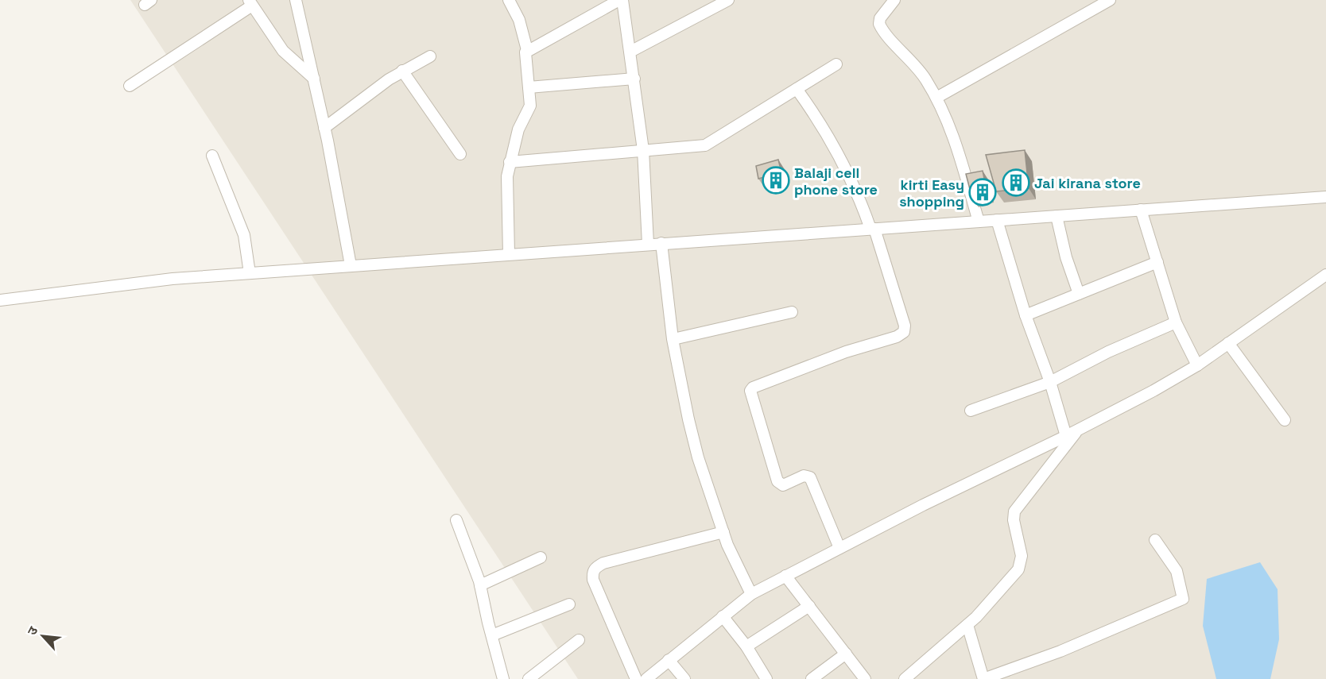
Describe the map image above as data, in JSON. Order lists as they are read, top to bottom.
{
  "places": {
    "building": ["Balaji cell phone store", "Jai kirana store", "kirti Easy shopping"]
  },
  "north": "top left"
}
